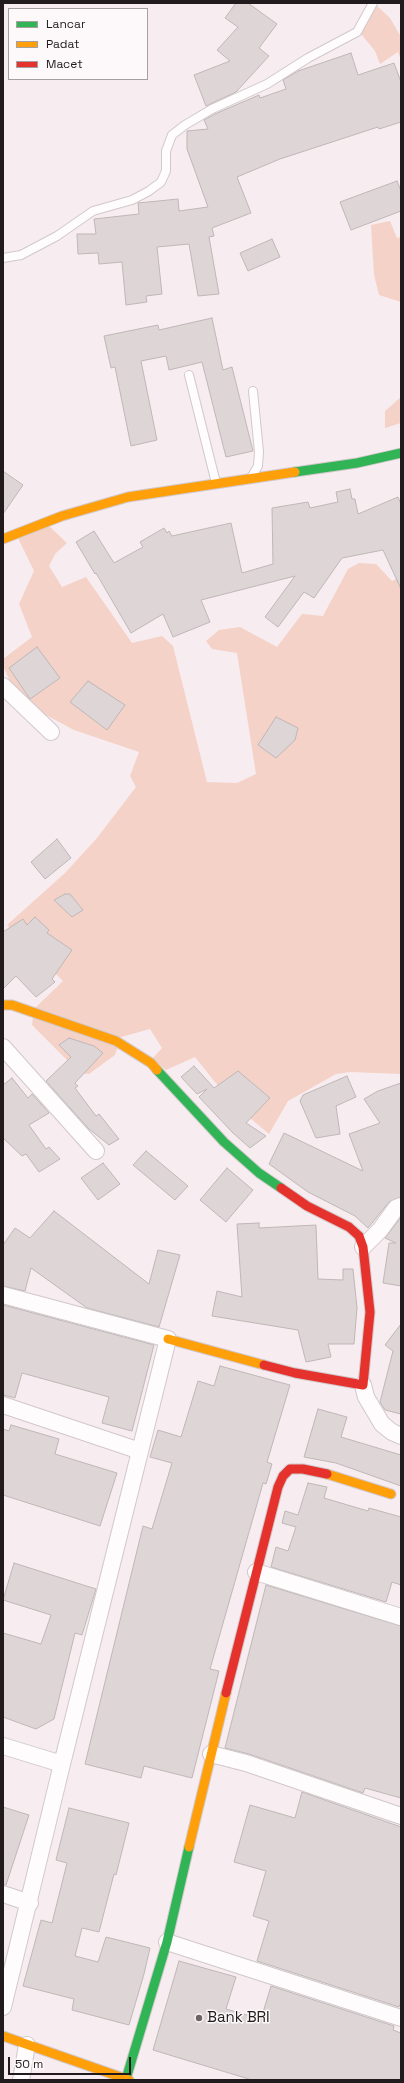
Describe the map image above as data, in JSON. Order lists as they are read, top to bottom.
{
  "places": ["Bank BRI"],
  "legend": ["Lancar", "Padat", "Macet"],
  "scale_bar": "50 m"
}
